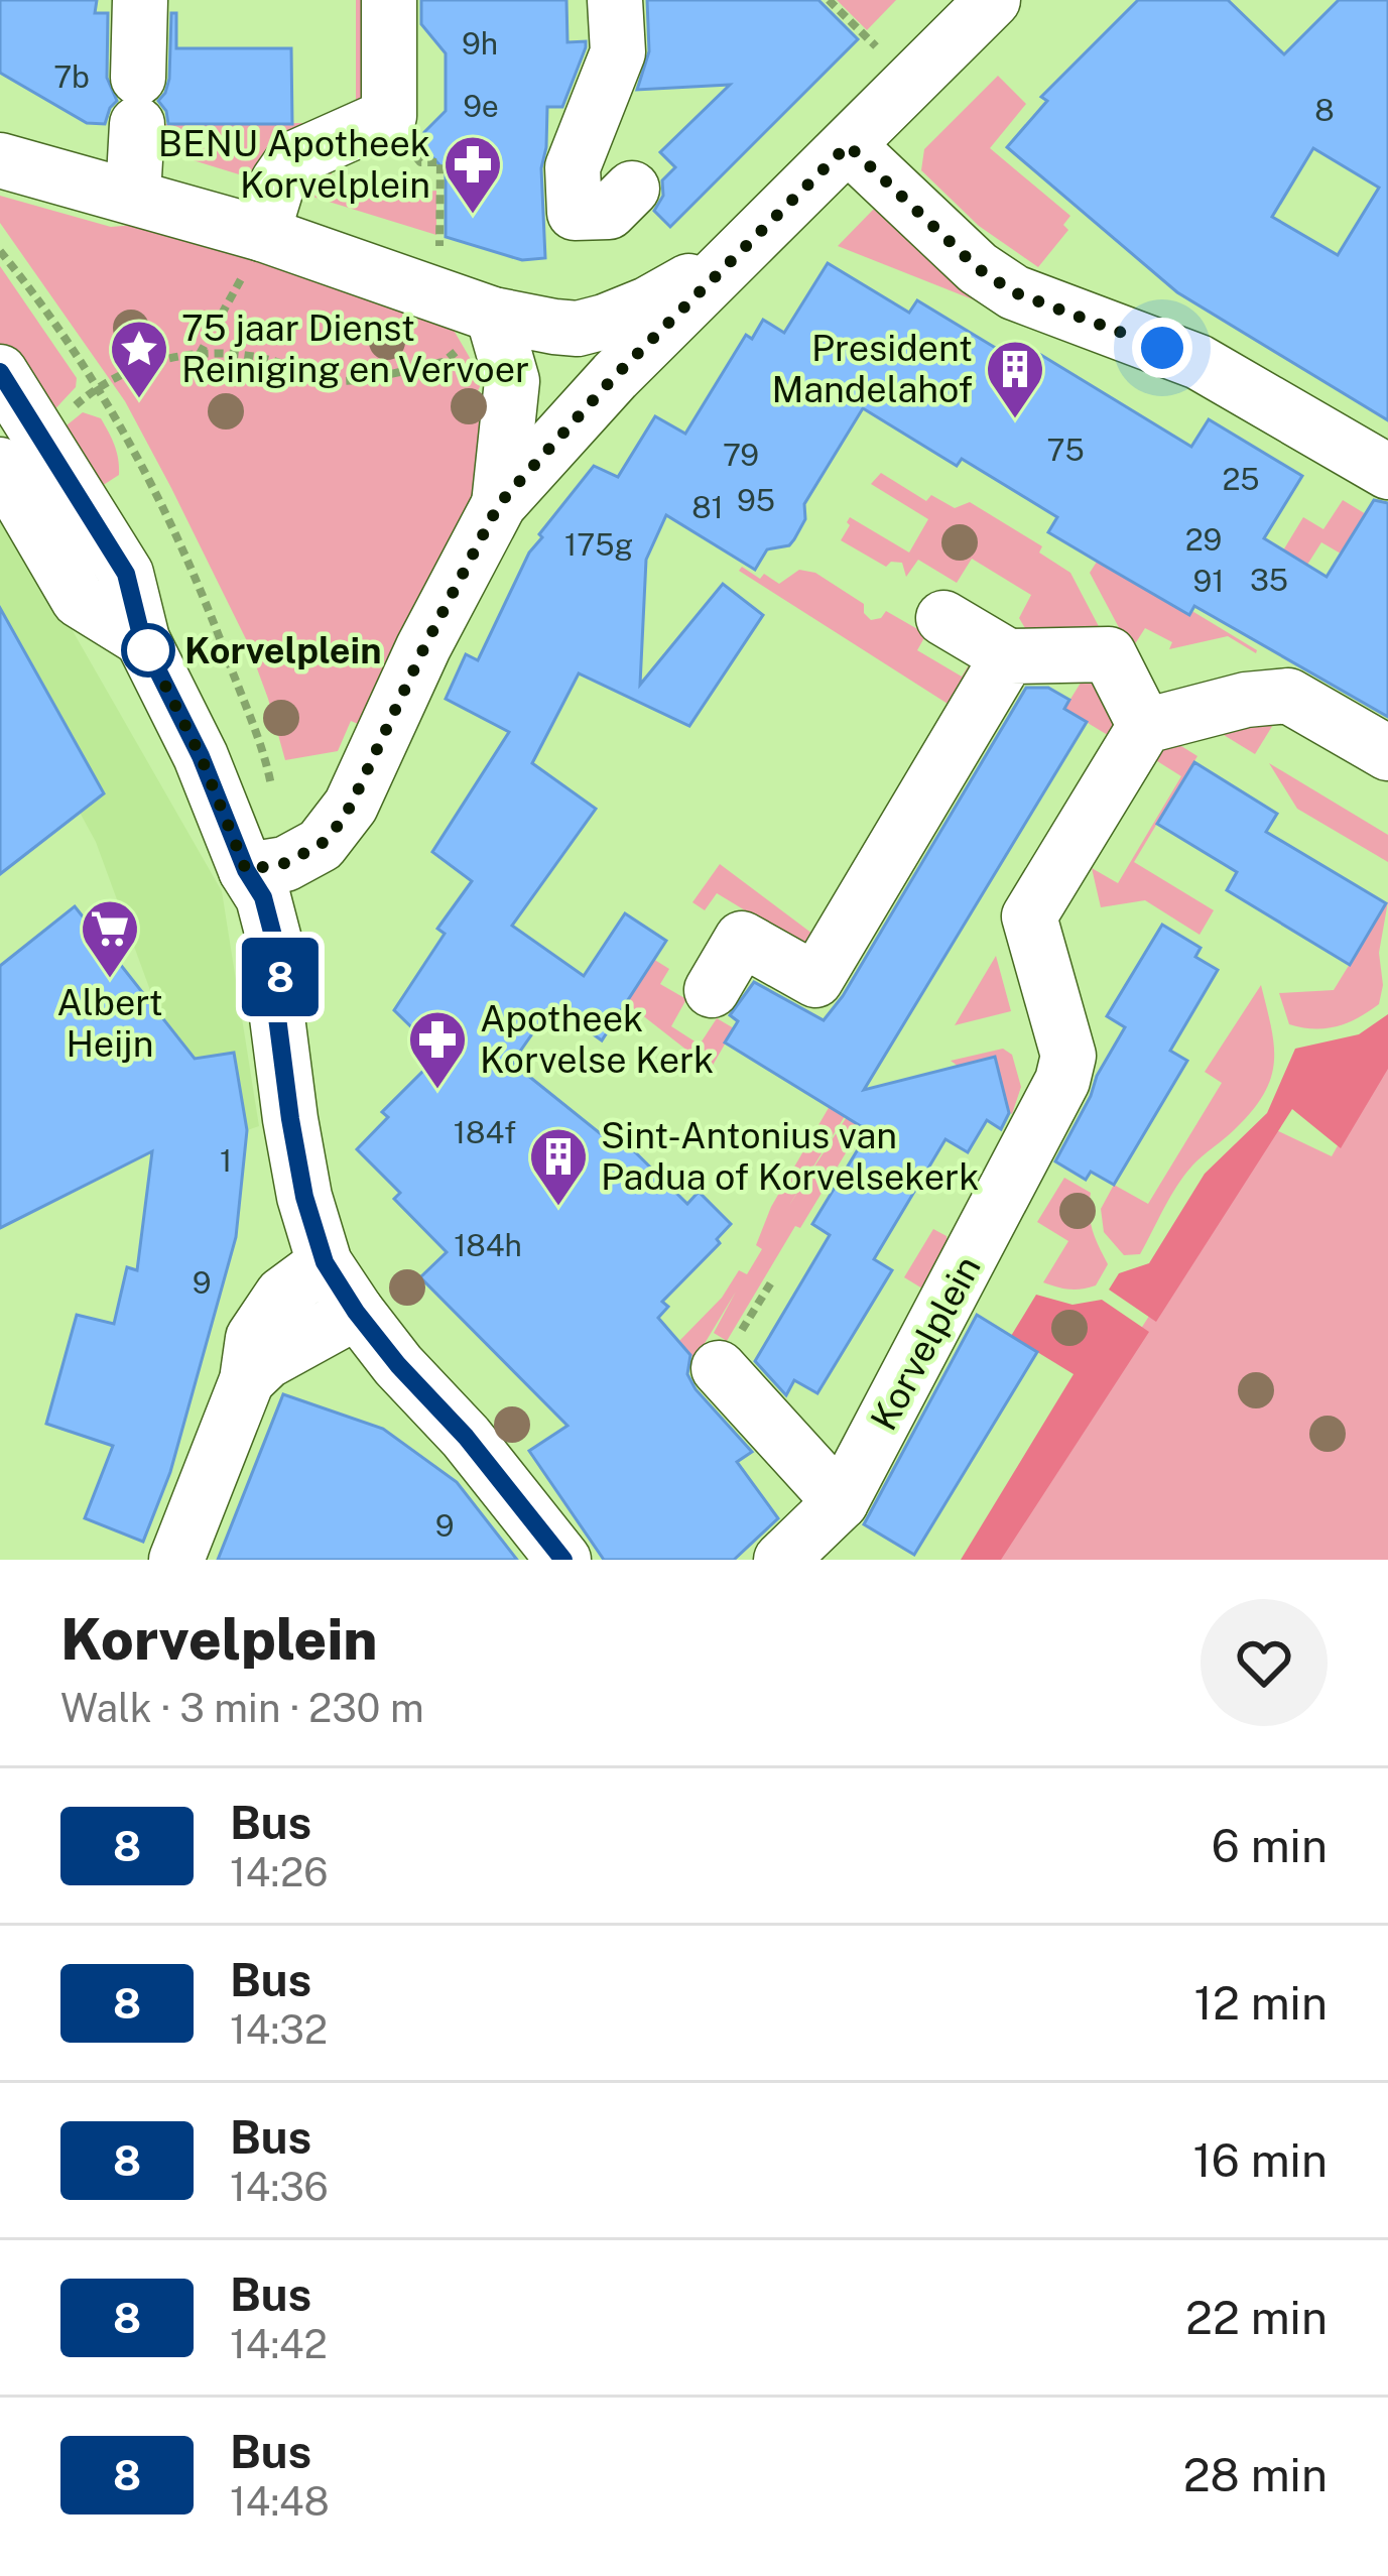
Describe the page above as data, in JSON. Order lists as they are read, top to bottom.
{
  "streets": {
    "street": ["Korvelplein"]
  },
  "places": {
    "pharmacy": ["BENU Apotheek Korvelplein", "Apotheek Korvelse Kerk"],
    "place": ["75 jaar Dienst Reiniging en Vervoer"],
    "building": ["President Mandelahof", "Sint-Antonius van Padua of Korvelsekerk"],
    "other": ["Korvelplein"],
    "supermarket": ["Albert Heijn"]
  },
  "lines": ["bus line 8"],
  "house_numbers": [
    "9h",
    "7b",
    "9e",
    "8",
    "75",
    "79",
    "25",
    "95",
    "81",
    "29",
    "175g",
    "35",
    "91",
    "184f",
    "1",
    "184h",
    "9",
    "9"
  ],
  "page": {
    "on_map": "8",
    "heading": ["Korvelplein", "Walk · 3 min · 230 m"],
    "list": [
      {
        "mark": "8",
        "name": "Bus",
        "note": "14:26",
        "value": "6 min"
      },
      {
        "mark": "8",
        "name": "Bus",
        "note": "14:32",
        "value": "12 min"
      },
      {
        "mark": "8",
        "name": "Bus",
        "note": "14:36",
        "value": "16 min"
      },
      {
        "mark": "8",
        "name": "Bus",
        "note": "14:42",
        "value": "22 min"
      },
      {
        "mark": "8",
        "name": "Bus",
        "note": "14:48",
        "value": "28 min"
      }
    ]
  }
}
